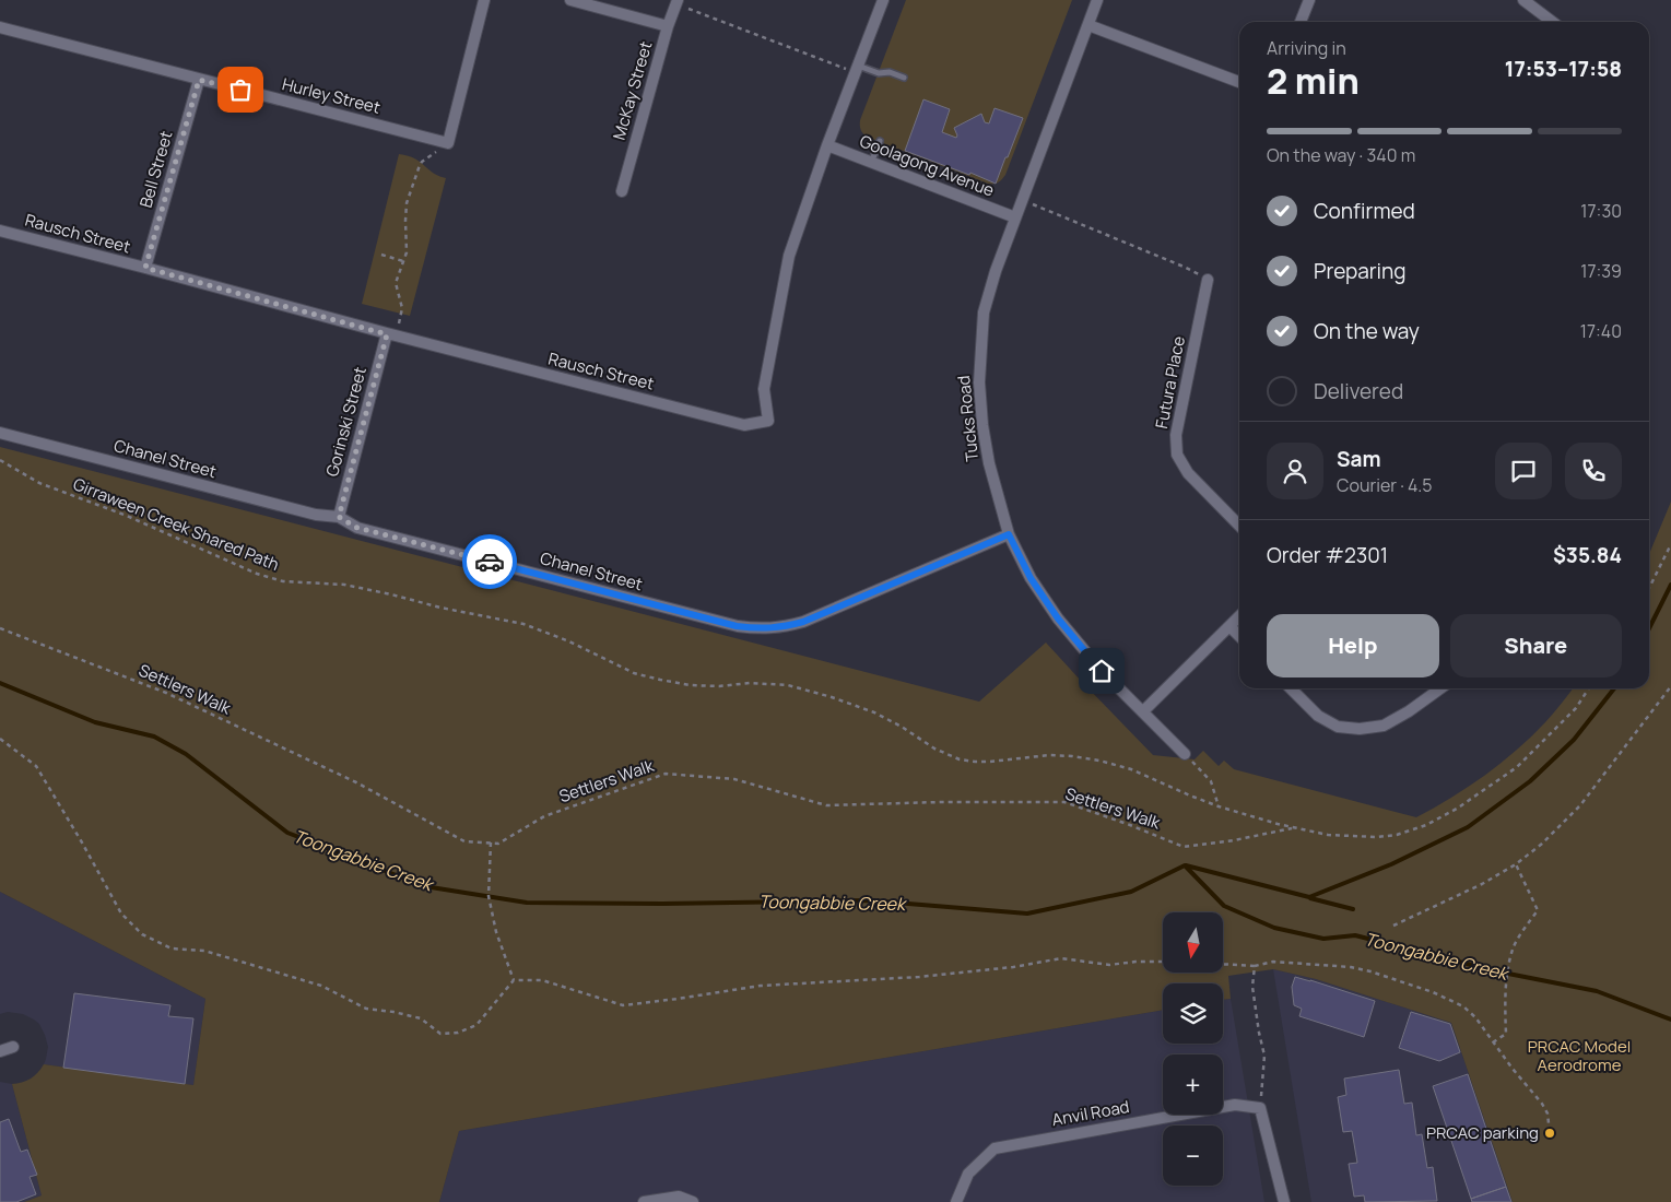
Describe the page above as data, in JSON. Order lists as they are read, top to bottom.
{
  "streets": {
    "street": [
      "McKay Street",
      "Hurley Street",
      "Goolagong Avenue",
      "Bell Street",
      "Rausch Street",
      "Futura Place",
      "Tucks Road",
      "Gorinski Street",
      "Chanel Street",
      "Anvil Road"
    ],
    "path": ["Girraween Creek Shared Path", "Settlers Walk"]
  },
  "crossings": [
    ["Hurley Street", "Bell Street"],
    ["Goolagong Avenue", "Rausch Street"],
    ["Goolagong Avenue", "Tucks Road"],
    ["Bell Street", "Rausch Street"],
    ["Rausch Street", "Gorinski Street"],
    ["Tucks Road", "Chanel Street"],
    ["Gorinski Street", "Chanel Street"],
    ["Girraween Creek Shared Path", "Settlers Walk"]
  ],
  "water": ["Toongabbie Creek"],
  "parks": ["PRCAC Model Aerodrome"],
  "places": ["PRCAC parking"],
  "north": "bottom",
  "page": {
    "heading": ["2 min", "Arriving in", "17:53–17:58"],
    "panel": [
      "Sam",
      "Courier · 4.5",
      "Order #2301",
      "$35.84"
    ],
    "bar": "On the way · 340 m",
    "list": [
      ["Confirmed", "17:30"],
      ["Preparing", "17:39"],
      ["On the way", "17:40"],
      "Delivered"
    ],
    "buttons": ["Help", "Share"],
    "map_buttons": ["+", "−"]
  }
}
